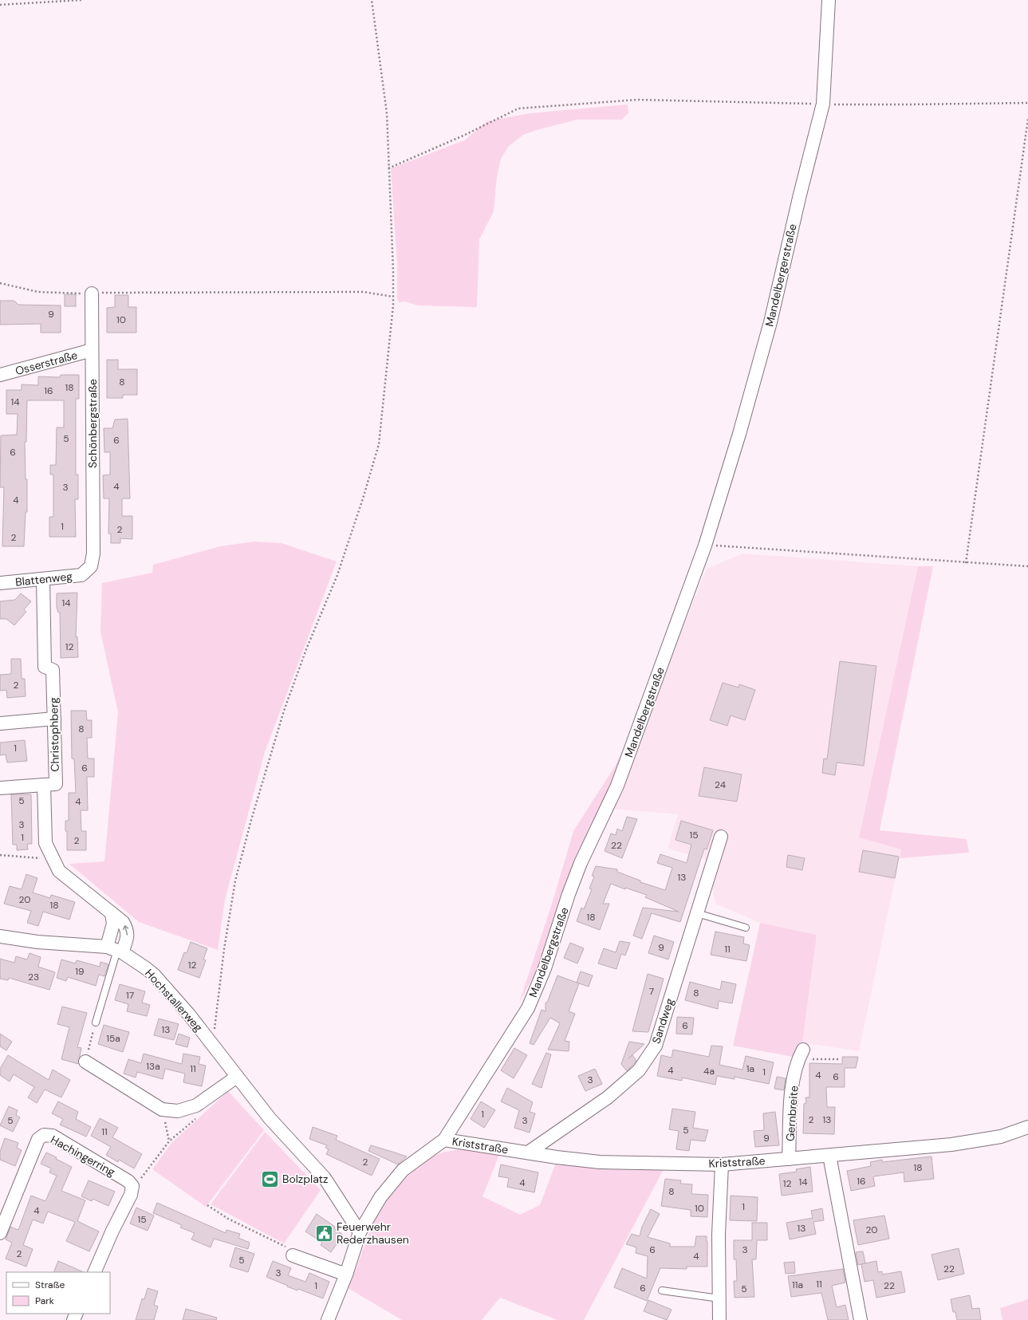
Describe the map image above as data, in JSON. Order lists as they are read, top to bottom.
{
  "streets": {
    "street": [
      "Mandelbergerstraße",
      "Osserstraße",
      "Schönbergstraße",
      "Blattenweg",
      "Mandelbergstraße",
      "Christophberg",
      "Hochstallerweg",
      "Sandweg",
      "Gernbreite",
      "Kriststraße",
      "Hachingerring"
    ]
  },
  "crossings": [
    ["Mandelbergerstraße", "Mandelbergstraße"],
    ["Osserstraße", "Schönbergstraße"],
    ["Schönbergstraße", "Blattenweg"],
    ["Blattenweg", "Christophberg"],
    ["Mandelbergstraße", "Hochstallerweg"],
    ["Mandelbergstraße", "Kriststraße"],
    ["Christophberg", "Hochstallerweg"],
    ["Sandweg", "Kriststraße"],
    ["Gernbreite", "Kriststraße"]
  ],
  "places": {
    "sports": ["Bolzplatz"],
    "public building": ["Feuerwehr Rederzhausen"]
  },
  "house_numbers": [
    "9",
    "10",
    "8",
    "18",
    "16",
    "14",
    "5",
    "6",
    "6",
    "4",
    "3",
    "4",
    "1",
    "2",
    "2",
    "14",
    "12",
    "2",
    "8",
    "1",
    "6",
    "24",
    "5",
    "4",
    "3",
    "15",
    "1",
    "2",
    "22",
    "13",
    "20",
    "18",
    "18",
    "9",
    "11",
    "12",
    "19",
    "23",
    "7",
    "8",
    "17",
    "6",
    "13",
    "15a",
    "13a",
    "11",
    "1a",
    "4",
    "4a",
    "1",
    "4",
    "6",
    "3",
    "1",
    "2",
    "13",
    "5",
    "3",
    "5",
    "11",
    "9",
    "2",
    "18",
    "16",
    "14",
    "4",
    "12",
    "8",
    "1",
    "10",
    "4",
    "15",
    "13",
    "20",
    "6",
    "3",
    "2",
    "4",
    "5",
    "22",
    "3",
    "11",
    "11a",
    "1",
    "22",
    "6",
    "5"
  ],
  "legend": ["Straße", "Park"]
}
